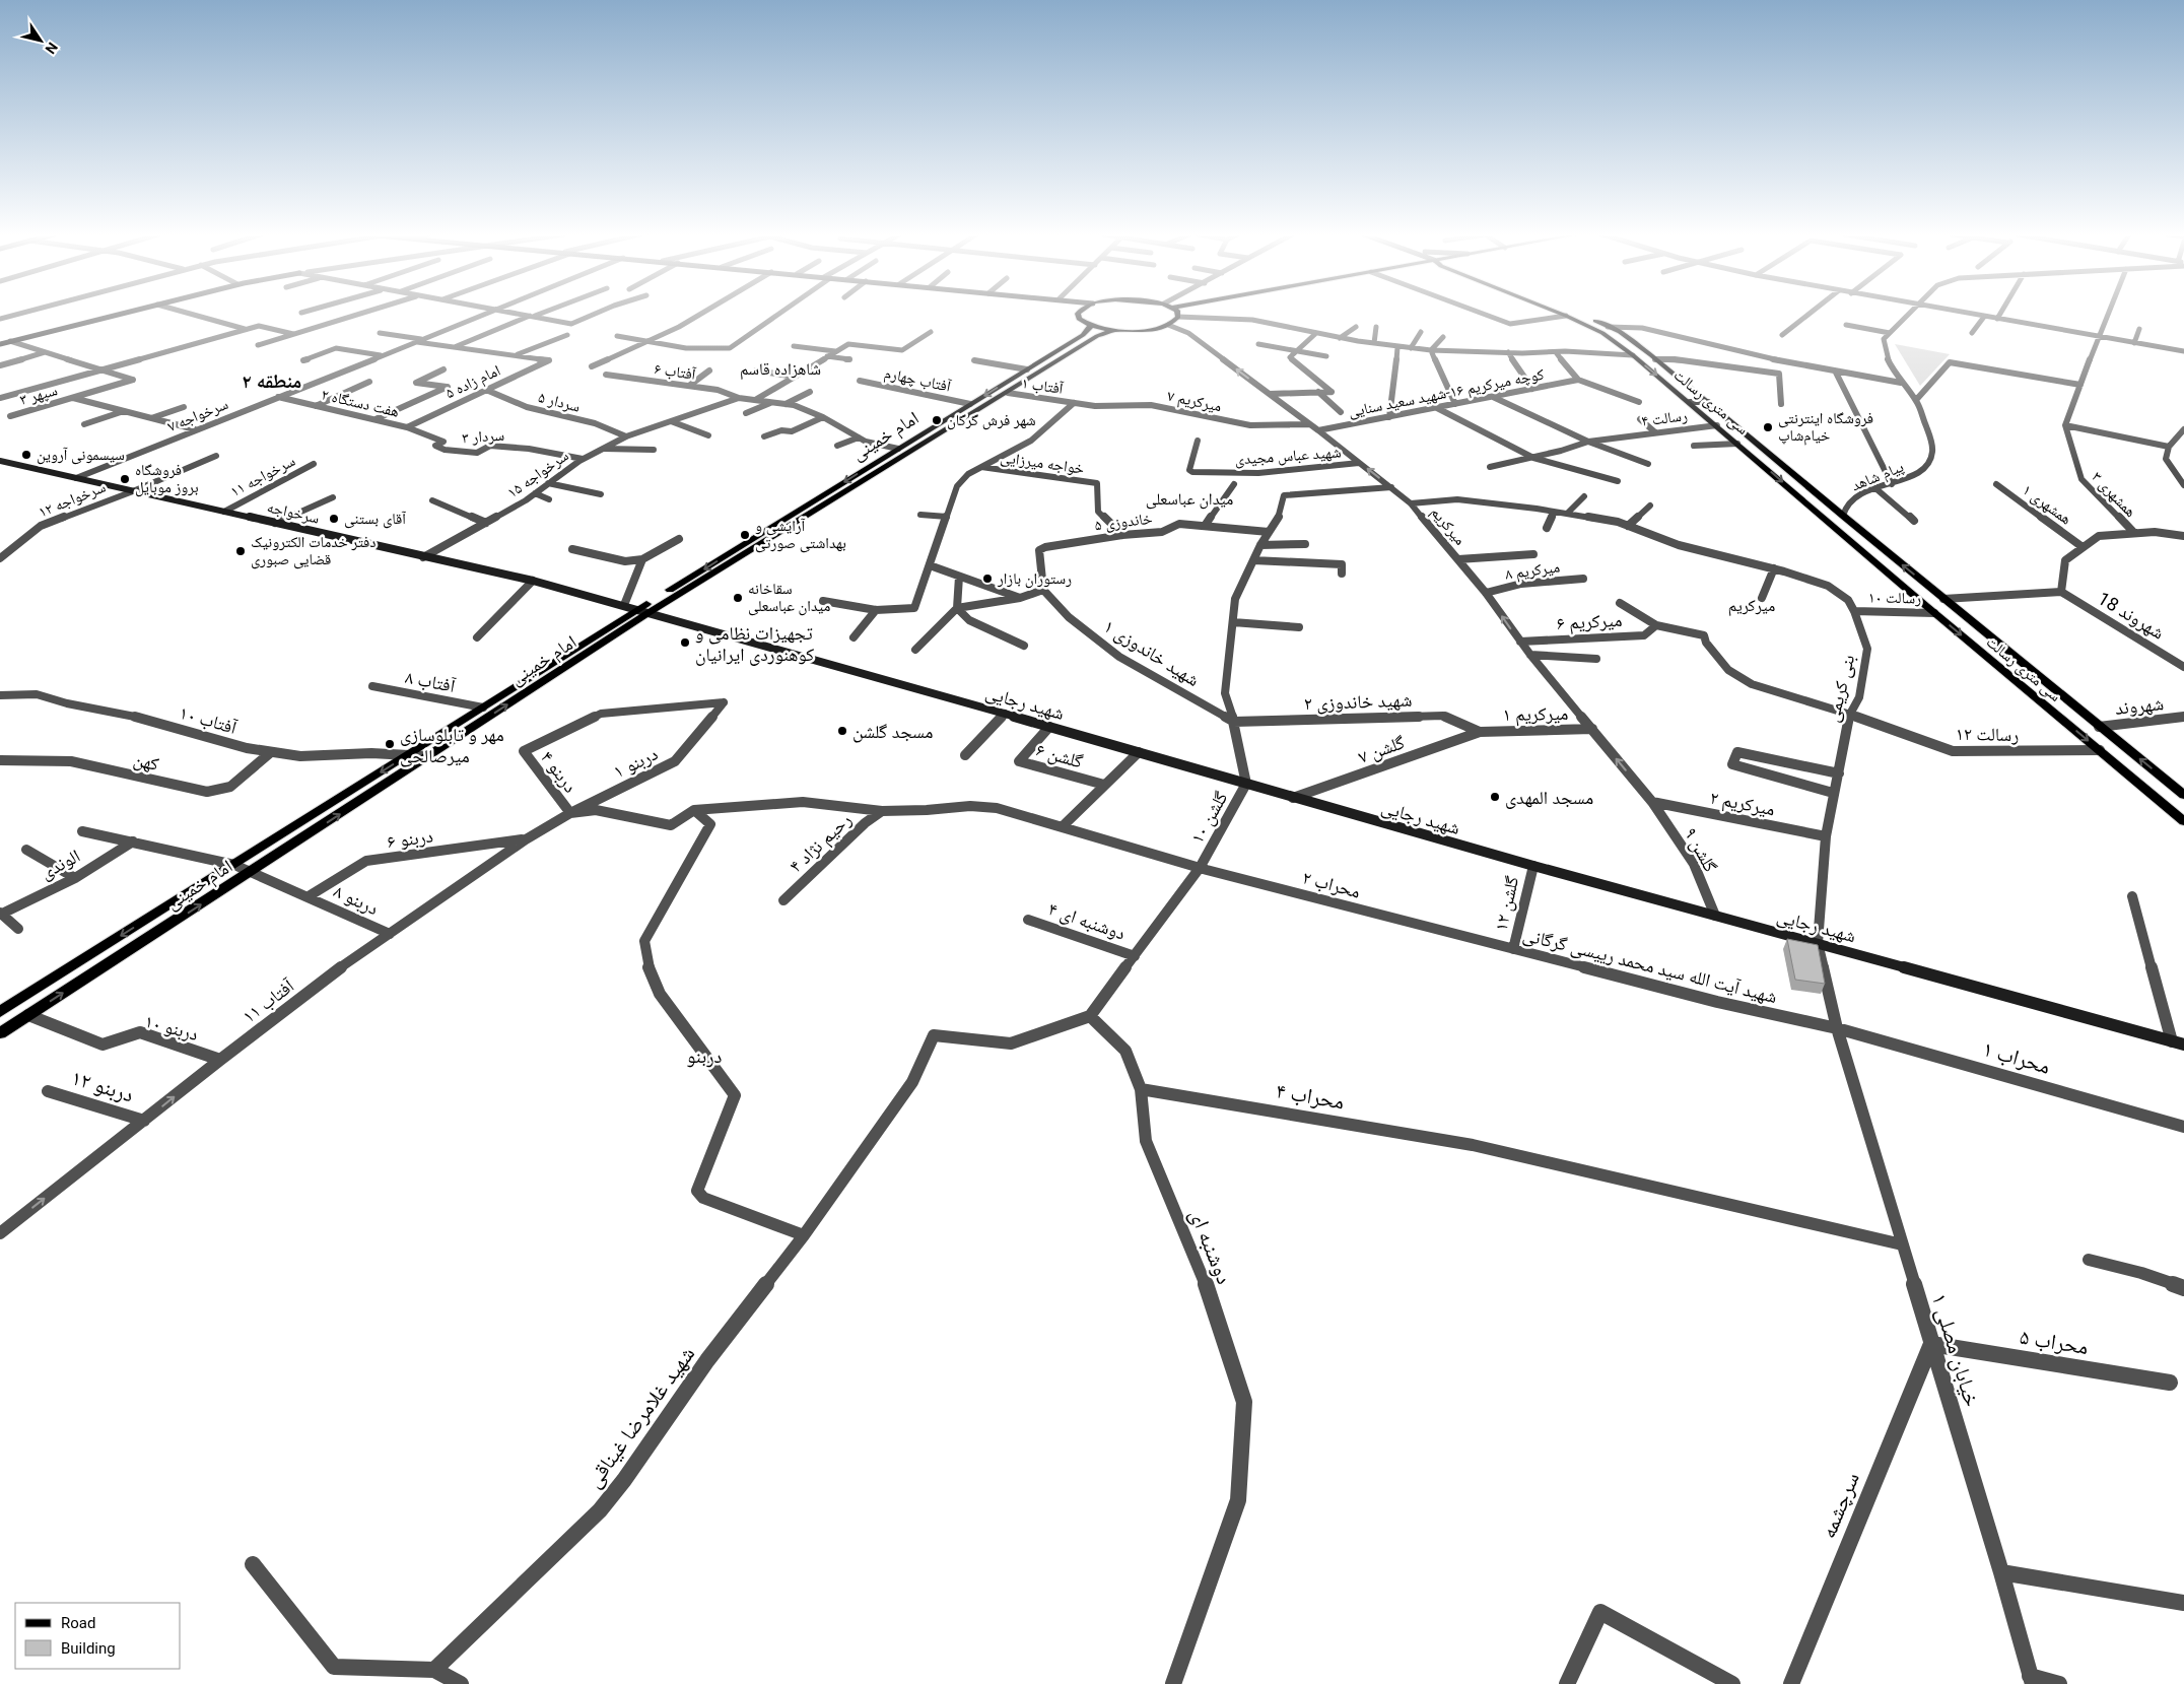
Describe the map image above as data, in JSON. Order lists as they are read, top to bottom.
{
  "streets": {
    "main road": [
      "سی متری رسالت",
      "امام خمینی",
      "سرخواجه",
      "شهید رجایی"
    ],
    "street": [
      "آفتاب ۶",
      "آفتاب چهارم",
      "۵ امام زاده",
      "۱ آفتاب",
      "کوچه میرکریم ۱۶-شهید سعید سنایی",
      "۳ سپهر",
      "۷ میرکریم",
      "۵ سردار",
      "هفت دستگاه ۲",
      "سرخواجه ۷",
      "۴ رسالت",
      "۳ سردار",
      "شهید عباس مجیدی",
      "خواجه میرزایی",
      "سرخواجه ۱۵",
      "۱۱ سرخواجه",
      "پیام شاهد",
      "۳ همشهری",
      "۱۲ سرخواجه",
      "۱ همشهری",
      "خاندوزی ۵",
      "میرکریم",
      "۸ میرکریم",
      "۱۰ رسالت",
      "شهروند 18",
      "میرکریم ۶",
      "۱ شهید خاندوزی",
      "آفتاب ۸",
      "بنی کریمی",
      "۲ شهید خاندوزی",
      "شهروند",
      "۱ میرکریم",
      "۱۰ آفتاب",
      "۱۲ رسالت",
      "۷ گلشن",
      "۶ گلشن",
      "کهن",
      "دربنو ۱",
      "۴ دربنو",
      "۲ میرکریم",
      "۱۰ گلشن",
      "۶ دربنو",
      "رحیم نژاد ۴",
      "۹ گلشن",
      "الوندی",
      "۲ محراب",
      "۸ دربنو",
      "۱۲ گلشن",
      "۴ دوشنبه ای",
      "شهید آیت الله سید محمد رییسی گرگانی",
      "آفتاب ۱۱",
      "۱۰ دربنو",
      "۱ محراب",
      "۱۲ دربنو",
      "۴ محراب",
      "دوشنبه ای",
      "۵ محراب",
      "خیابان مصلی ۱",
      "شهید غلامرضا غیناقی",
      "سرچشمه"
    ]
  },
  "crossings": [
    ["آفتاب ۶", "سرخواجه ۱۵"],
    ["آفتاب چهارم", "امام خمینی"],
    ["۵ امام زاده", "۵ سردار"],
    ["۵ امام زاده", "هفت دستگاه ۲"],
    ["۵ امام زاده", "۳ سردار"],
    ["۱ آفتاب", "۷ میرکریم"],
    ["۱ آفتاب", "امام خمینی"],
    ["کوچه میرکریم ۱۶-شهید سعید سنایی", "میرکریم"],
    ["۷ میرکریم", "میرکریم"],
    ["۵ سردار", "سرخواجه ۱۵"],
    ["سی متری رسالت", "۴ رسالت"],
    ["سی متری رسالت", "پیام شاهد"],
    ["سی متری رسالت", "۱۰ رسالت"],
    ["سی متری رسالت", "شهروند"],
    ["سی متری رسالت", "۱۲ رسالت"],
    ["هفت دستگاه ۲", "سرخواجه ۷"],
    ["هفت دستگاه ۲", "۳ سردار"],
    ["سرخواجه ۷", "سرخواجه"],
    ["امام خمینی", "سرخواجه"],
    ["امام خمینی", "آفتاب ۸"],
    ["امام خمینی", "شهید رجایی"],
    ["امام خمینی", "۱۰ آفتاب"],
    ["امام خمینی", "۸ دربنو"],
    ["امام خمینی", "۱۰ دربنو"],
    ["۳ سردار", "سرخواجه ۱۵"],
    ["شهید عباس مجیدی", "میرکریم"],
    ["خواجه میرزایی", "خاندوزی ۵"],
    ["سرخواجه ۱۵", "سرخواجه"],
    ["۱۱ سرخواجه", "سرخواجه"],
    ["۱۲ سرخواجه", "سرخواجه"],
    ["سرخواجه", "شهید رجایی"],
    ["خاندوزی ۵", "۱ شهید خاندوزی"],
    ["میرکریم", "۸ میرکریم"],
    ["میرکریم", "میرکریم ۶"],
    ["میرکریم", "بنی کریمی"],
    ["میرکریم", "۱ میرکریم"],
    ["میرکریم", "۲ میرکریم"],
    ["میرکریم", "۹ گلشن"],
    ["۱۰ رسالت", "بنی کریمی"],
    ["میرکریم ۶", "۱۲ رسالت"],
    ["۱ شهید خاندوزی", "۲ شهید خاندوزی"],
    ["بنی کریمی", "شهید رجایی"],
    ["بنی کریمی", "۱۲ رسالت"],
    ["بنی کریمی", "۲ میرکریم"],
    ["بنی کریمی", "شهید آیت الله سید محمد رییسی گرگانی"],
    ["بنی کریمی", "۱ محراب"],
    ["بنی کریمی", "خیابان مصلی ۱"],
    ["۲ شهید خاندوزی", "۱ میرکریم"],
    ["۲ شهید خاندوزی", "۷ گلشن"],
    ["شهید رجایی", "۷ گلشن"],
    ["شهید رجایی", "۶ گلشن"],
    ["شهید رجایی", "۱۰ گلشن"],
    ["شهید رجایی", "۹ گلشن"],
    ["شهید رجایی", "۱۲ گلشن"],
    ["۱ میرکریم", "۷ گلشن"],
    ["۱۰ آفتاب", "کهن"],
    ["دربنو ۱", "۴ دربنو"],
    ["دربنو ۱", "آفتاب ۱۱"],
    ["۴ دربنو", "آفتاب ۱۱"],
    ["۲ میرکریم", "۹ گلشن"],
    ["۱۰ گلشن", "۲ محراب"],
    ["۶ دربنو", "۸ دربنو"],
    ["۶ دربنو", "آفتاب ۱۱"],
    ["رحیم نژاد ۴", "۲ محراب"],
    ["الوندی", "۸ دربنو"],
    ["۲ محراب", "شهید آیت الله سید محمد رییسی گرگانی"],
    ["۸ دربنو", "آفتاب ۱۱"],
    ["۱۲ گلشن", "شهید آیت الله سید محمد رییسی گرگانی"],
    ["شهید آیت الله سید محمد رییسی گرگانی", "۱ محراب"],
    ["شهید آیت الله سید محمد رییسی گرگانی", "خیابان مصلی ۱"],
    ["آفتاب ۱۱", "۱۰ دربنو"],
    ["آفتاب ۱۱", "۱۲ دربنو"],
    ["۱ محراب", "خیابان مصلی ۱"],
    ["۴ محراب", "دوشنبه ای"],
    ["۴ محراب", "خیابان مصلی ۱"],
    ["دوشنبه ای", "شهید غلامرضا غیناقی"],
    ["۵ محراب", "خیابان مصلی ۱"],
    ["۵ محراب", "سرچشمه"],
    ["خیابان مصلی ۱", "سرچشمه"]
  ],
  "one_way": ["میرکریم", "آفتاب ۱۱"],
  "districts": [
    "شاهزاده قاسم",
    "منطقه ۲",
    "میدان عباسعلی",
    "میرکریم",
    "دربنو"
  ],
  "places": [
    "شهر فرش گرگان",
    "فروشگاه اینترنتی خیام‌شاپ",
    "سیسمونی آروین",
    "فروشگاه بروز موبایل",
    "آقای بستنی",
    "آرایشی و بهداشتی صورتی",
    "دفتر خدمات الکترونیک قضایی صبوری",
    "رستوران بازار",
    "سقاخانه میدان عباسعلی",
    "تجهیزات نظامی و کوهنوردی ایرانیان",
    "مسجد گلشن",
    "مهر و تابلوسازی میرصالحی",
    "مسجد المهدی"
  ],
  "legend": ["Road", "Building"],
  "north": "bottom right"
}
